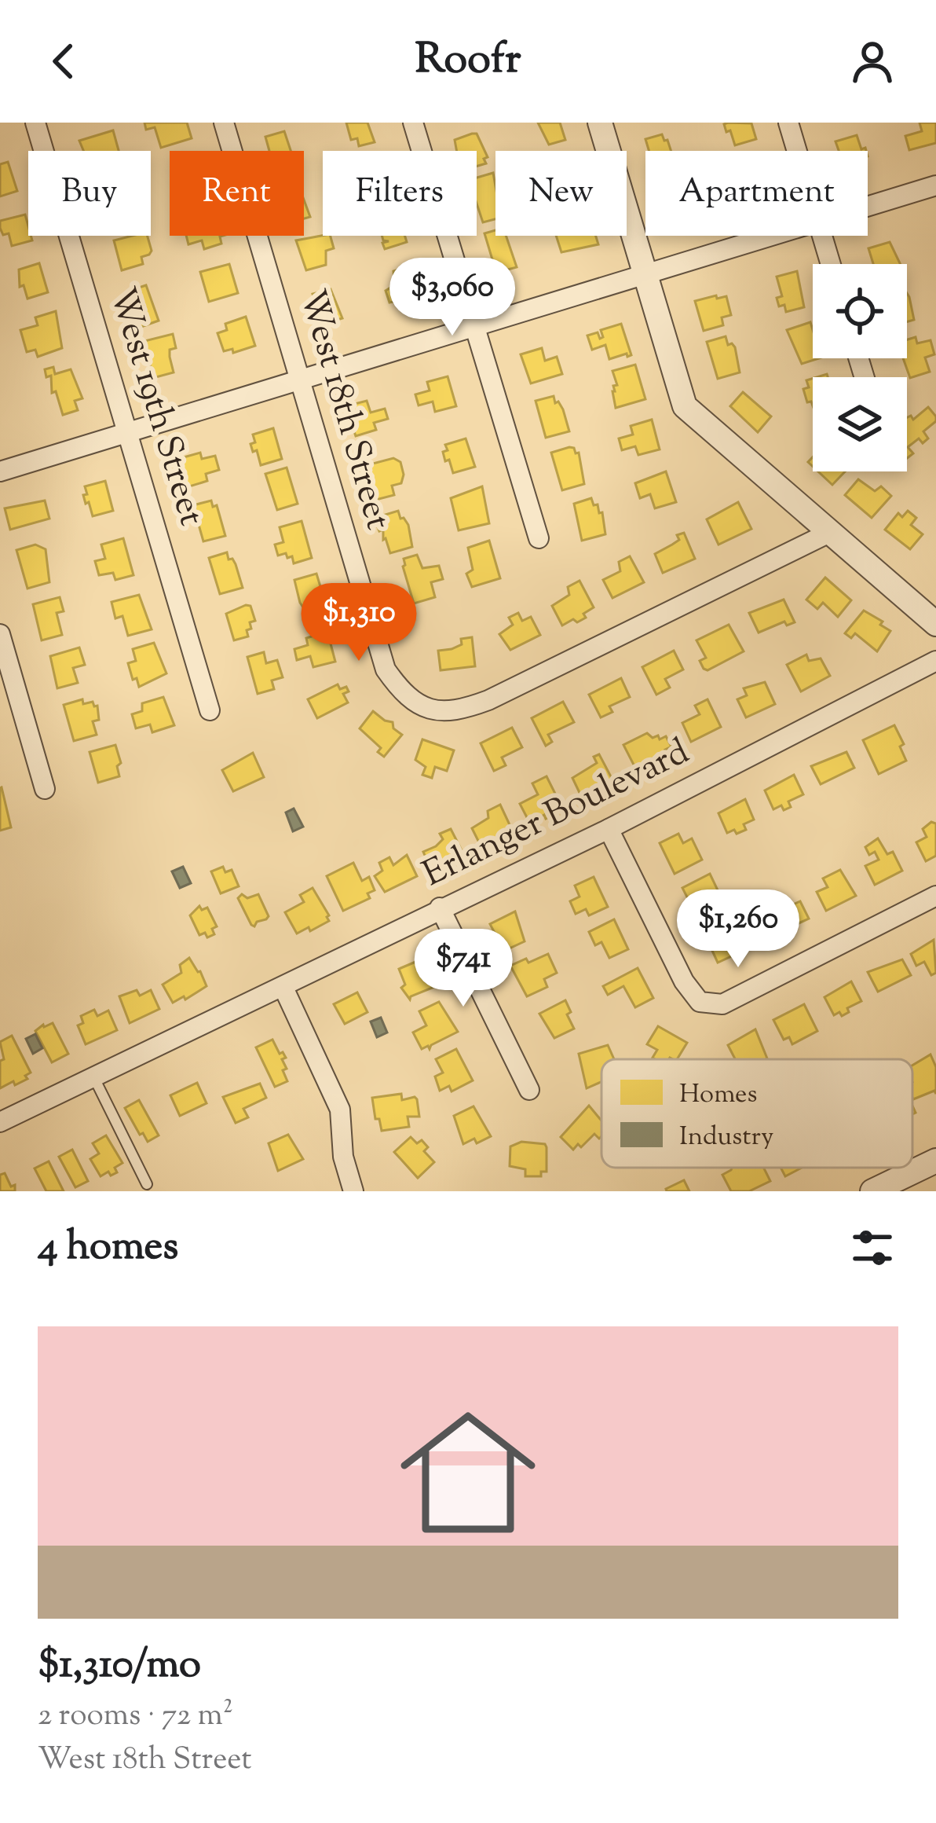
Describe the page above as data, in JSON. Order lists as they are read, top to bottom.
{
  "streets": {
    "street": ["West 19th Street", "West 18th Street", "Erlanger Boulevard"]
  },
  "legend": ["Homes", "Industry"],
  "page": {
    "header": "Roofr",
    "chip": [
      "Buy",
      "Rent",
      "Filters",
      "New",
      "Apartment"
    ],
    "price": [
      "$3,060",
      "$1,310",
      "$1,260",
      "$741"
    ],
    "heading": "4 homes",
    "list": [
      {
        "name": "$1,310/mo",
        "note": "2 rooms · 72 m² · West 18th Street"
      }
    ]
  }
}
